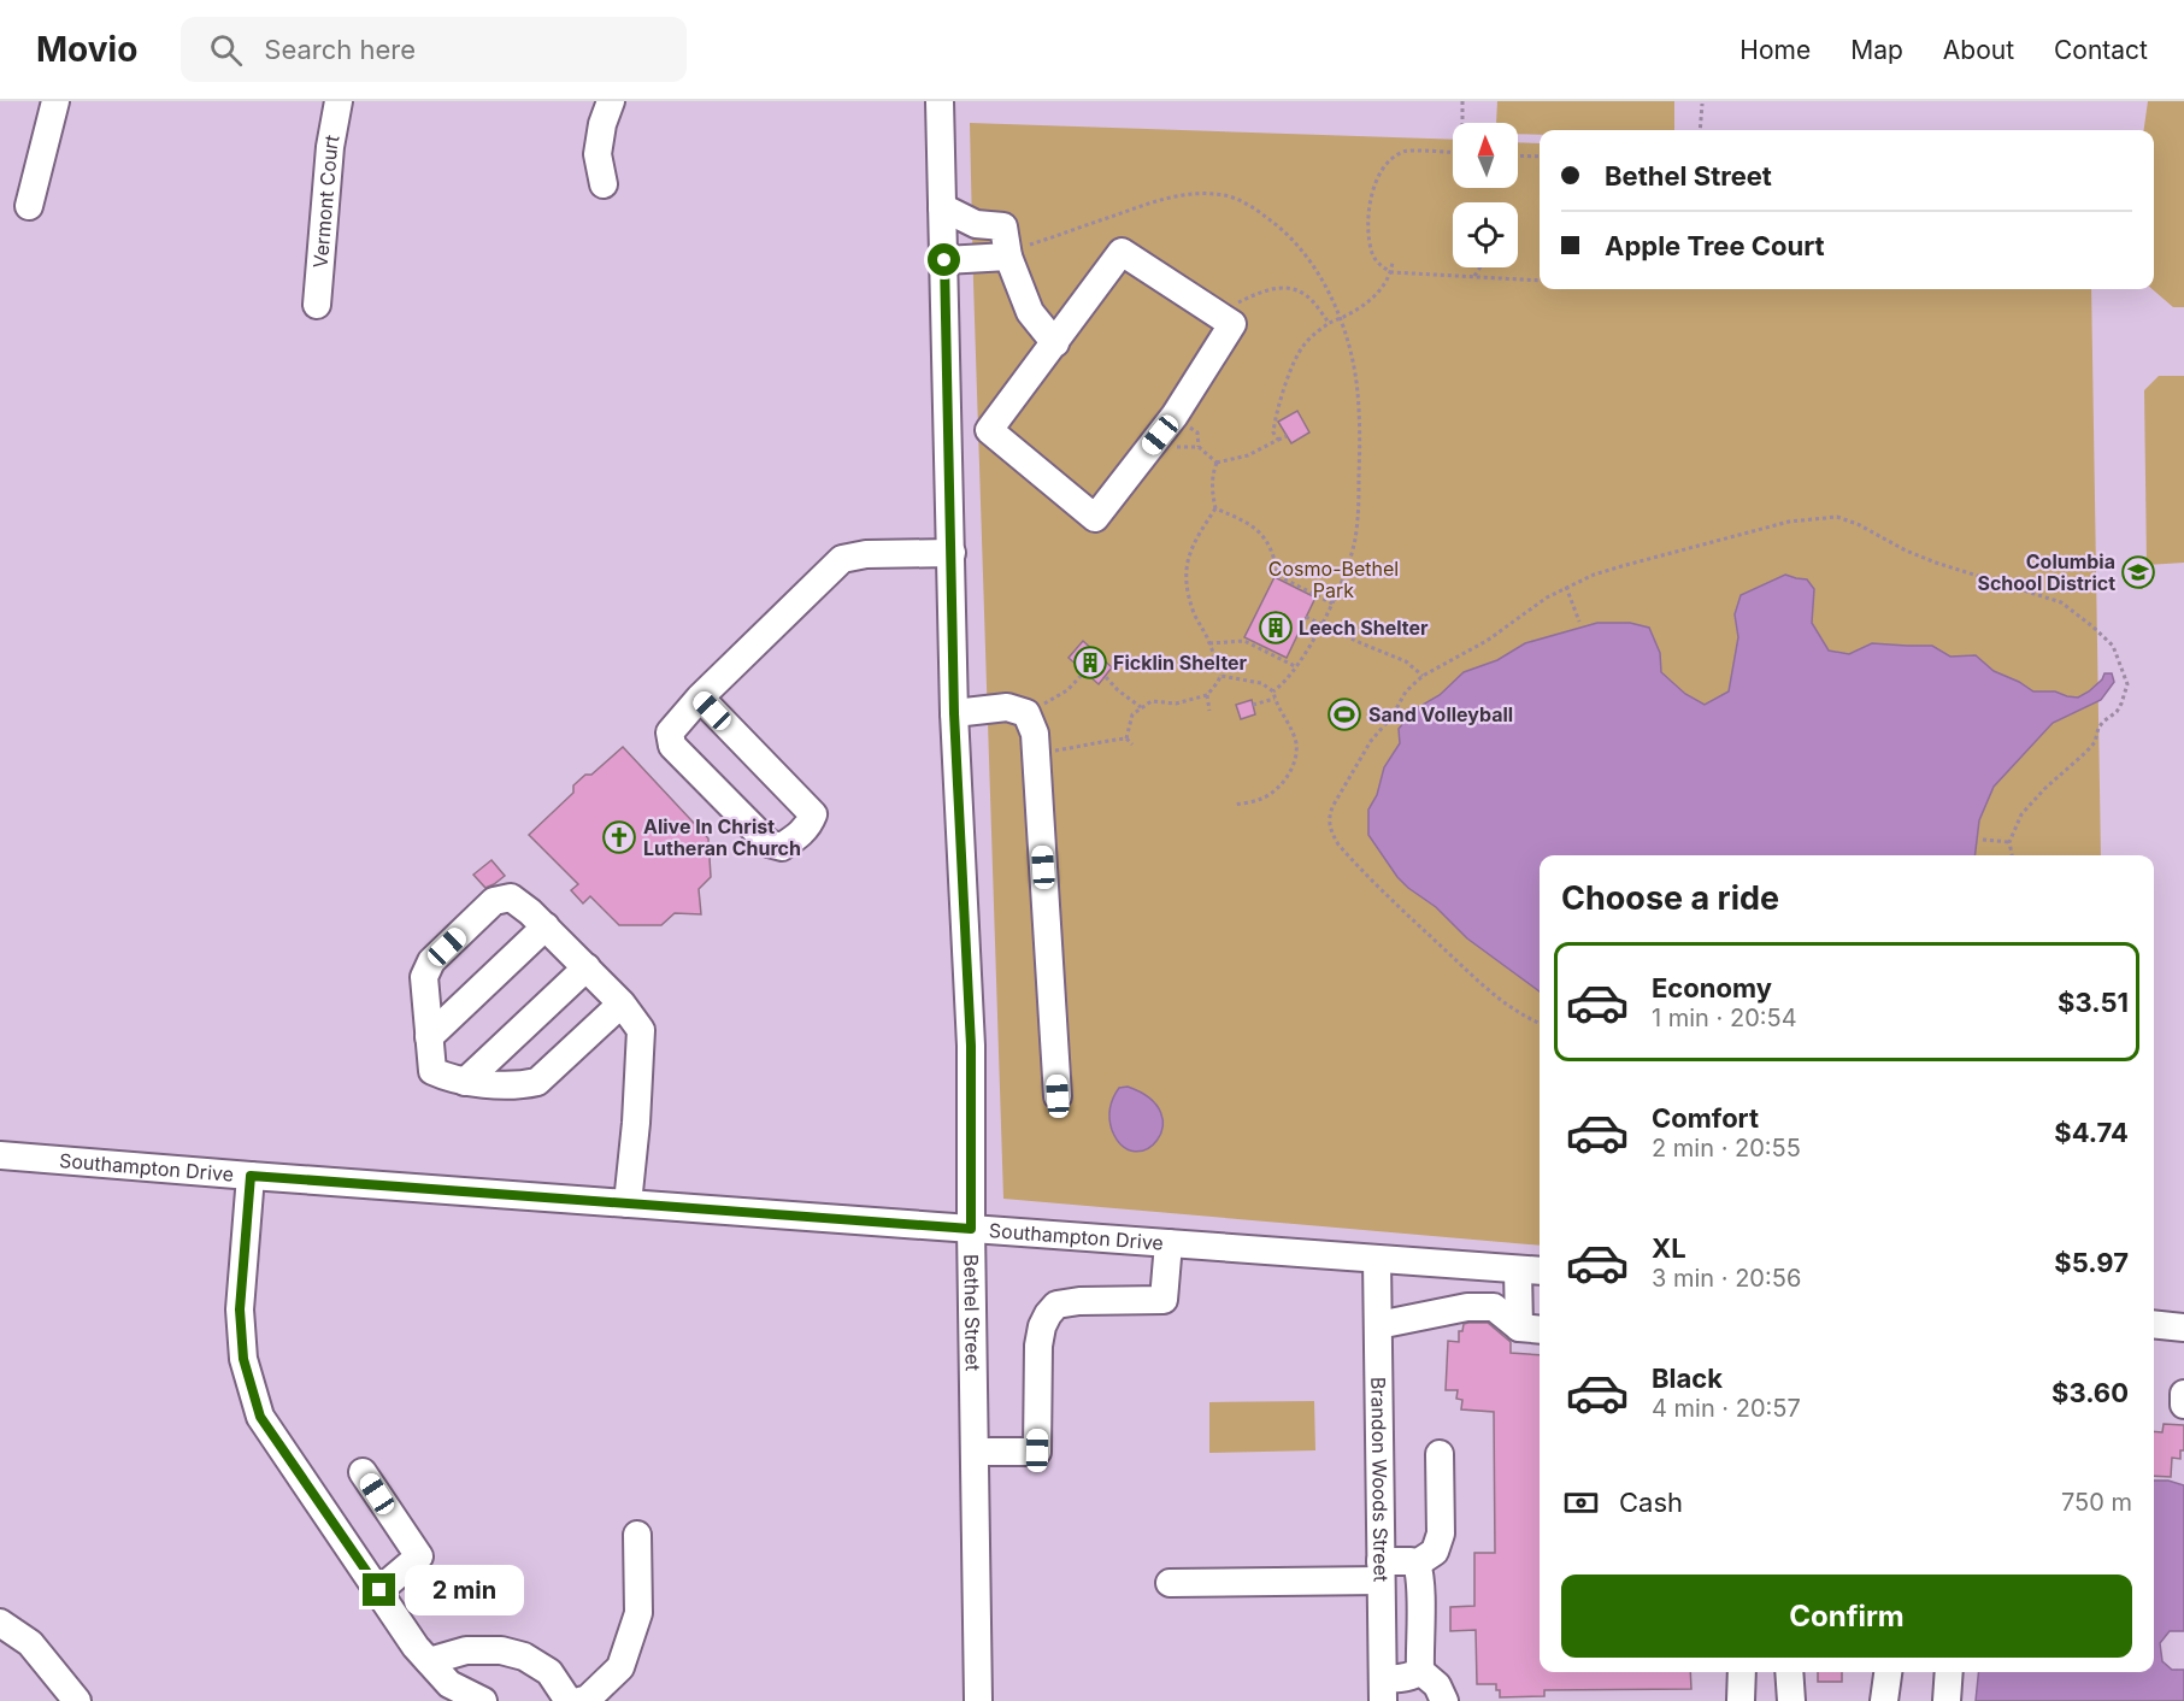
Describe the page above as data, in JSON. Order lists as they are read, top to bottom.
{
  "streets": {
    "street": [
      "Vermont Court",
      "Southampton Drive",
      "Bethel Street",
      "Brandon Woods Street"
    ]
  },
  "crossings": [
    ["Southampton Drive", "Bethel Street"],
    ["Southampton Drive", "Brandon Woods Street"]
  ],
  "parks": ["Cosmo-Bethel Park"],
  "places": {
    "school or university": ["Columbia School District"],
    "building": ["Leech Shelter", "Ficklin Shelter"],
    "sports": ["Sand Volleyball"],
    "church": ["Alive In Christ Lutheran Church"]
  },
  "north": "top",
  "page": {
    "header": "Movio",
    "search": "Search here",
    "nav": [
      "Home",
      "Map",
      "About",
      "Contact"
    ],
    "banner": ["Bethel Street", "Apple Tree Court"],
    "heading": "Choose a ride",
    "list": [
      {
        "name": "Economy",
        "note": "1 min · 20:54",
        "value": "$3.51"
      },
      {
        "name": "Comfort",
        "note": "2 min · 20:55",
        "value": "$4.74"
      },
      {
        "name": "XL",
        "note": "3 min · 20:56",
        "value": "$5.97"
      },
      {
        "name": "Black",
        "note": "4 min · 20:57",
        "value": "$3.60"
      }
    ],
    "pay": ["Cash", "750 m"],
    "buttons": "Confirm",
    "bubble": "2 min"
  }
}
